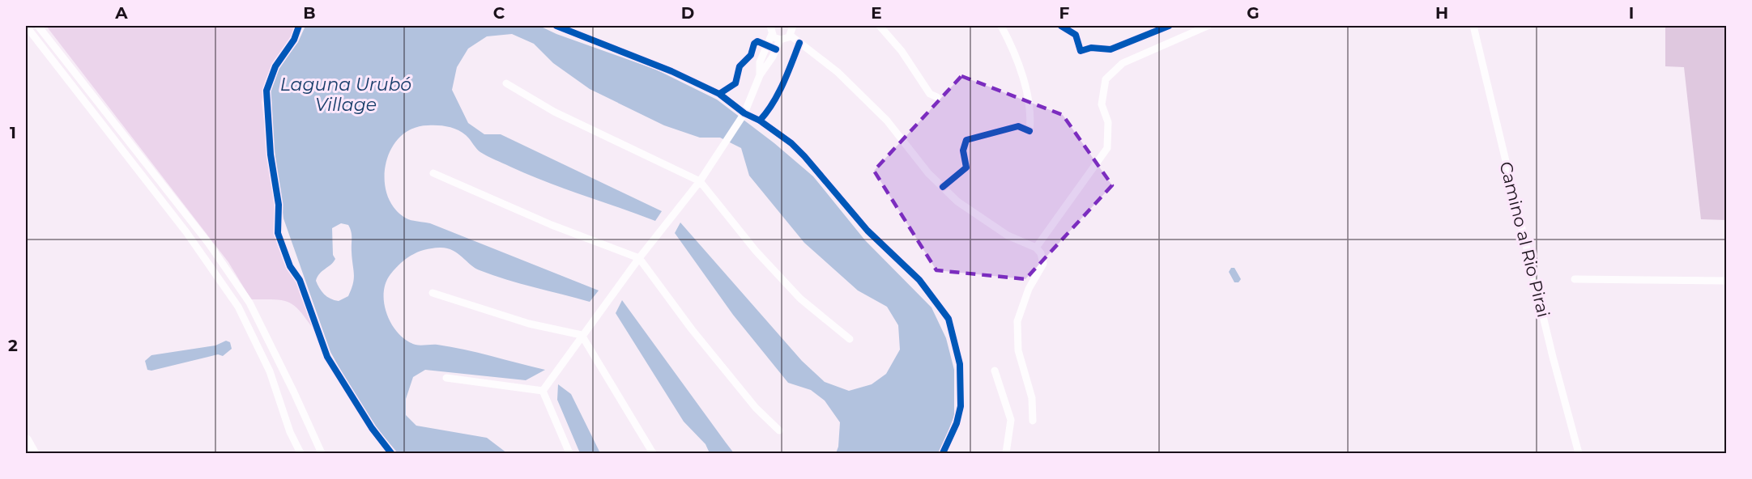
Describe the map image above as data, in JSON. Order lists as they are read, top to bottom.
{
  "streets": {
    "street": ["Camino al Rio Pirai"]
  },
  "water": ["Laguna Urubó Village"],
  "grid": {
    "columns": [
      "A",
      "B",
      "C",
      "D",
      "E",
      "F",
      "G",
      "H",
      "I"
    ],
    "rows": ["1", "2"]
  }
}
